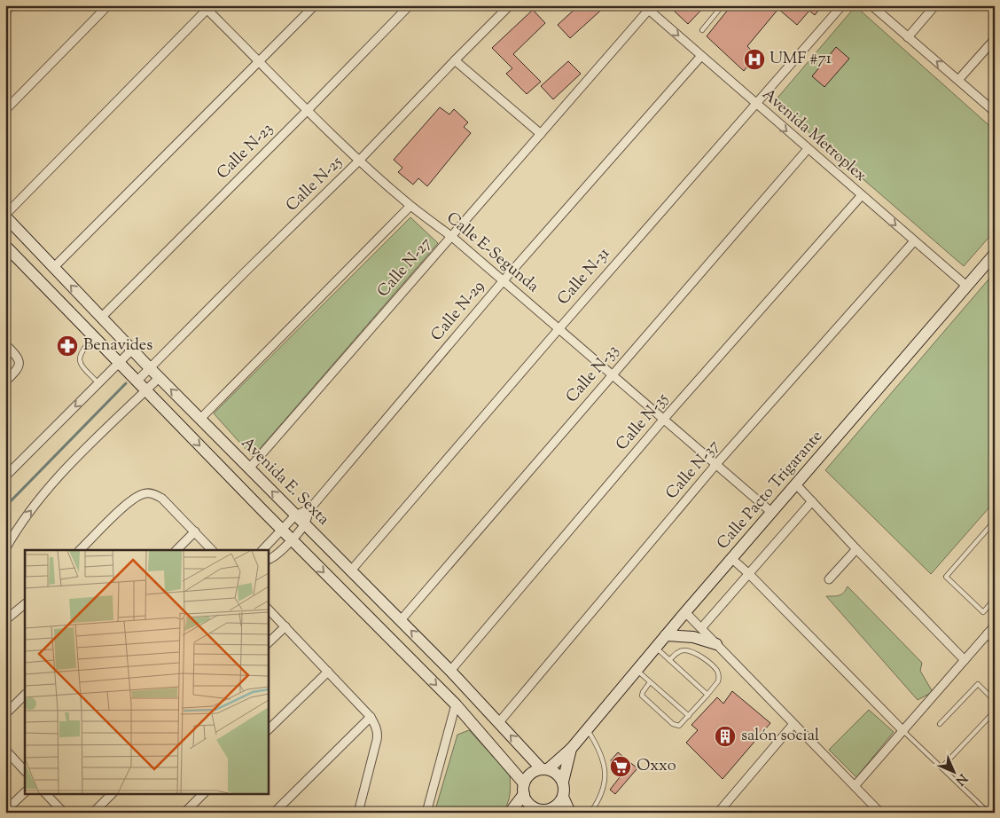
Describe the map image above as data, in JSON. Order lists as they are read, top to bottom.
{
  "streets": {
    "street": [
      "Avenida Metroplex",
      "Calle N-23",
      "Calle N-25",
      "Calle E-Segunda",
      "Calle N-27",
      "Calle N-31",
      "Calle N-29",
      "Calle N-33",
      "Calle N-35",
      "Calle N-37",
      "Avenida E. Sexta",
      "Calle Pacto Trigarante"
    ]
  },
  "crossings": [
    ["Avenida Metroplex", "Calle N-27"],
    ["Avenida Metroplex", "Calle N-31"],
    ["Avenida Metroplex", "Calle N-29"],
    ["Avenida Metroplex", "Calle N-33"],
    ["Avenida Metroplex", "Calle N-35"],
    ["Avenida Metroplex", "Calle N-37"],
    ["Avenida Metroplex", "Calle Pacto Trigarante"],
    ["Calle N-23", "Calle E-Segunda"],
    ["Calle N-23", "Avenida E. Sexta"],
    ["Calle N-25", "Calle E-Segunda"],
    ["Calle N-25", "Avenida E. Sexta"],
    ["Calle E-Segunda", "Calle N-27"],
    ["Calle E-Segunda", "Calle N-31"],
    ["Calle E-Segunda", "Calle N-29"],
    ["Calle E-Segunda", "Calle N-33"],
    ["Calle E-Segunda", "Calle N-35"],
    ["Calle E-Segunda", "Calle N-37"],
    ["Calle E-Segunda", "Calle Pacto Trigarante"],
    ["Calle N-27", "Avenida E. Sexta"],
    ["Calle N-31", "Avenida E. Sexta"],
    ["Calle N-29", "Avenida E. Sexta"],
    ["Calle N-33", "Avenida E. Sexta"],
    ["Calle N-35", "Avenida E. Sexta"],
    ["Calle N-37", "Avenida E. Sexta"],
    ["Avenida E. Sexta", "Calle Pacto Trigarante"]
  ],
  "one_way": ["Avenida Metroplex"],
  "places": {
    "hospital": ["UMF #71"],
    "pharmacy": ["Benavides"],
    "building": ["salón social"],
    "supermarket": ["Oxxo"]
  },
  "north": "bottom right"
}
